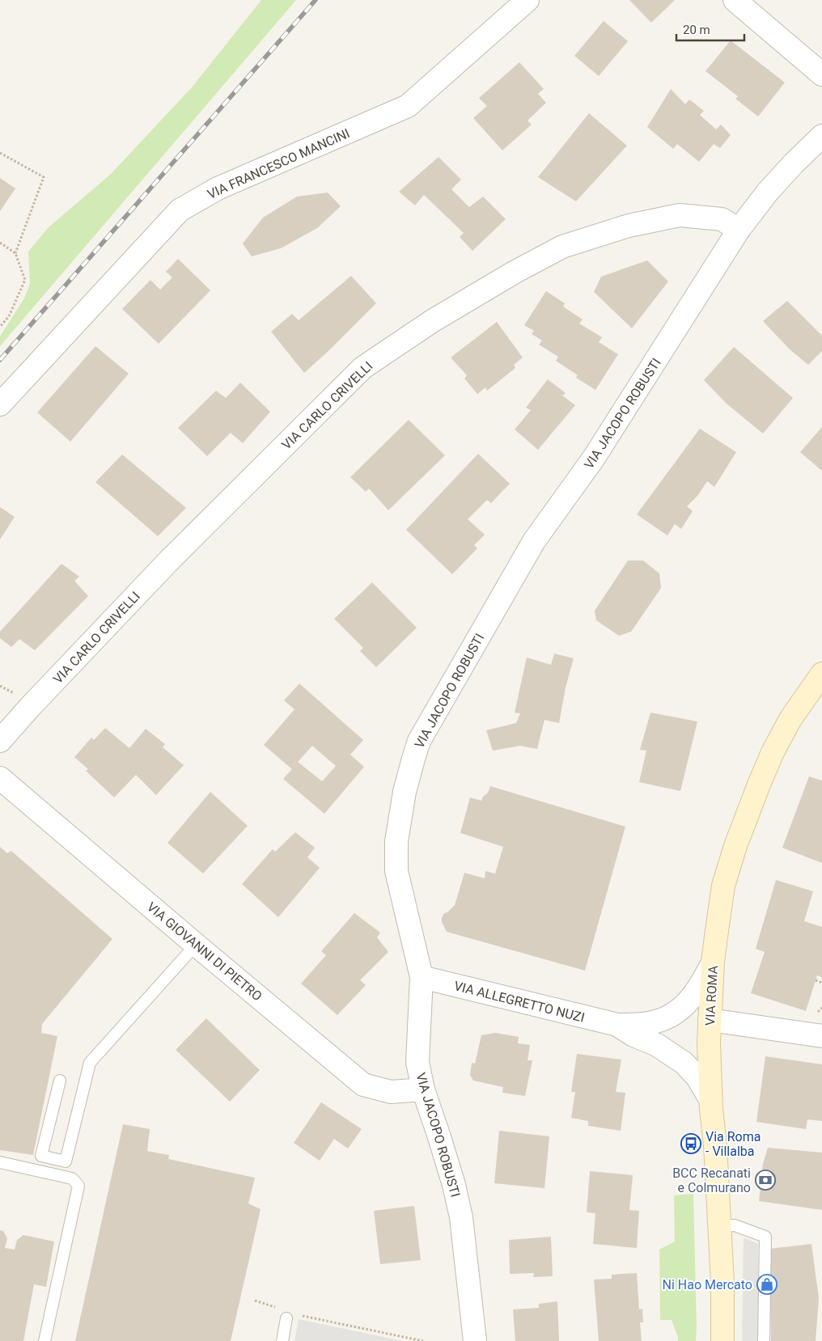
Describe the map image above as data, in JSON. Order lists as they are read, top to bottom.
{
  "streets": {
    "main road": ["VIA ROMA"],
    "street": [
      "VIA FRANCESCO MANCINI",
      "VIA CARLO CRIVELLI",
      "VIA JACOPO ROBUSTI",
      "VIA GIOVANNI DI PIETRO",
      "VIA ALLEGRETTO NUZI"
    ]
  },
  "crossings": [
    ["VIA CARLO CRIVELLI", "VIA JACOPO ROBUSTI"],
    ["VIA JACOPO ROBUSTI", "VIA GIOVANNI DI PIETRO"],
    ["VIA JACOPO ROBUSTI", "VIA ALLEGRETTO NUZI"],
    ["VIA ROMA", "VIA ALLEGRETTO NUZI"]
  ],
  "places": {
    "bus stop": ["Via Roma - Villalba"],
    "bank": ["BCC Recanati e Colmurano"],
    "shop": ["Ni Hao Mercato"]
  },
  "scale_bar": "20 m"
}
